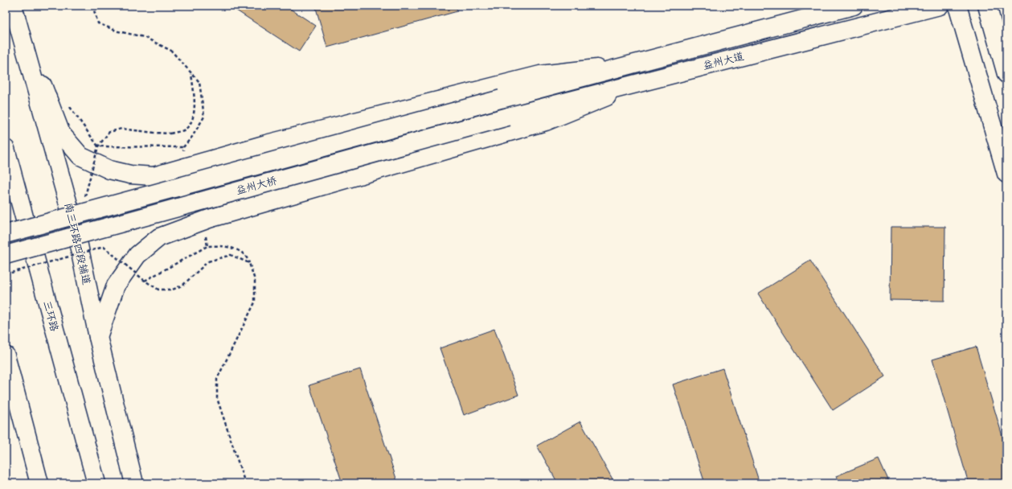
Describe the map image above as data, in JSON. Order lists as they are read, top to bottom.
{
  "streets": {
    "main road": [
      "益州大道",
      "益州大桥",
      "南三环路四段辅道",
      "三环路"
    ]
  },
  "crossings": [
    ["益州大道", "益州大桥"]
  ]
}
